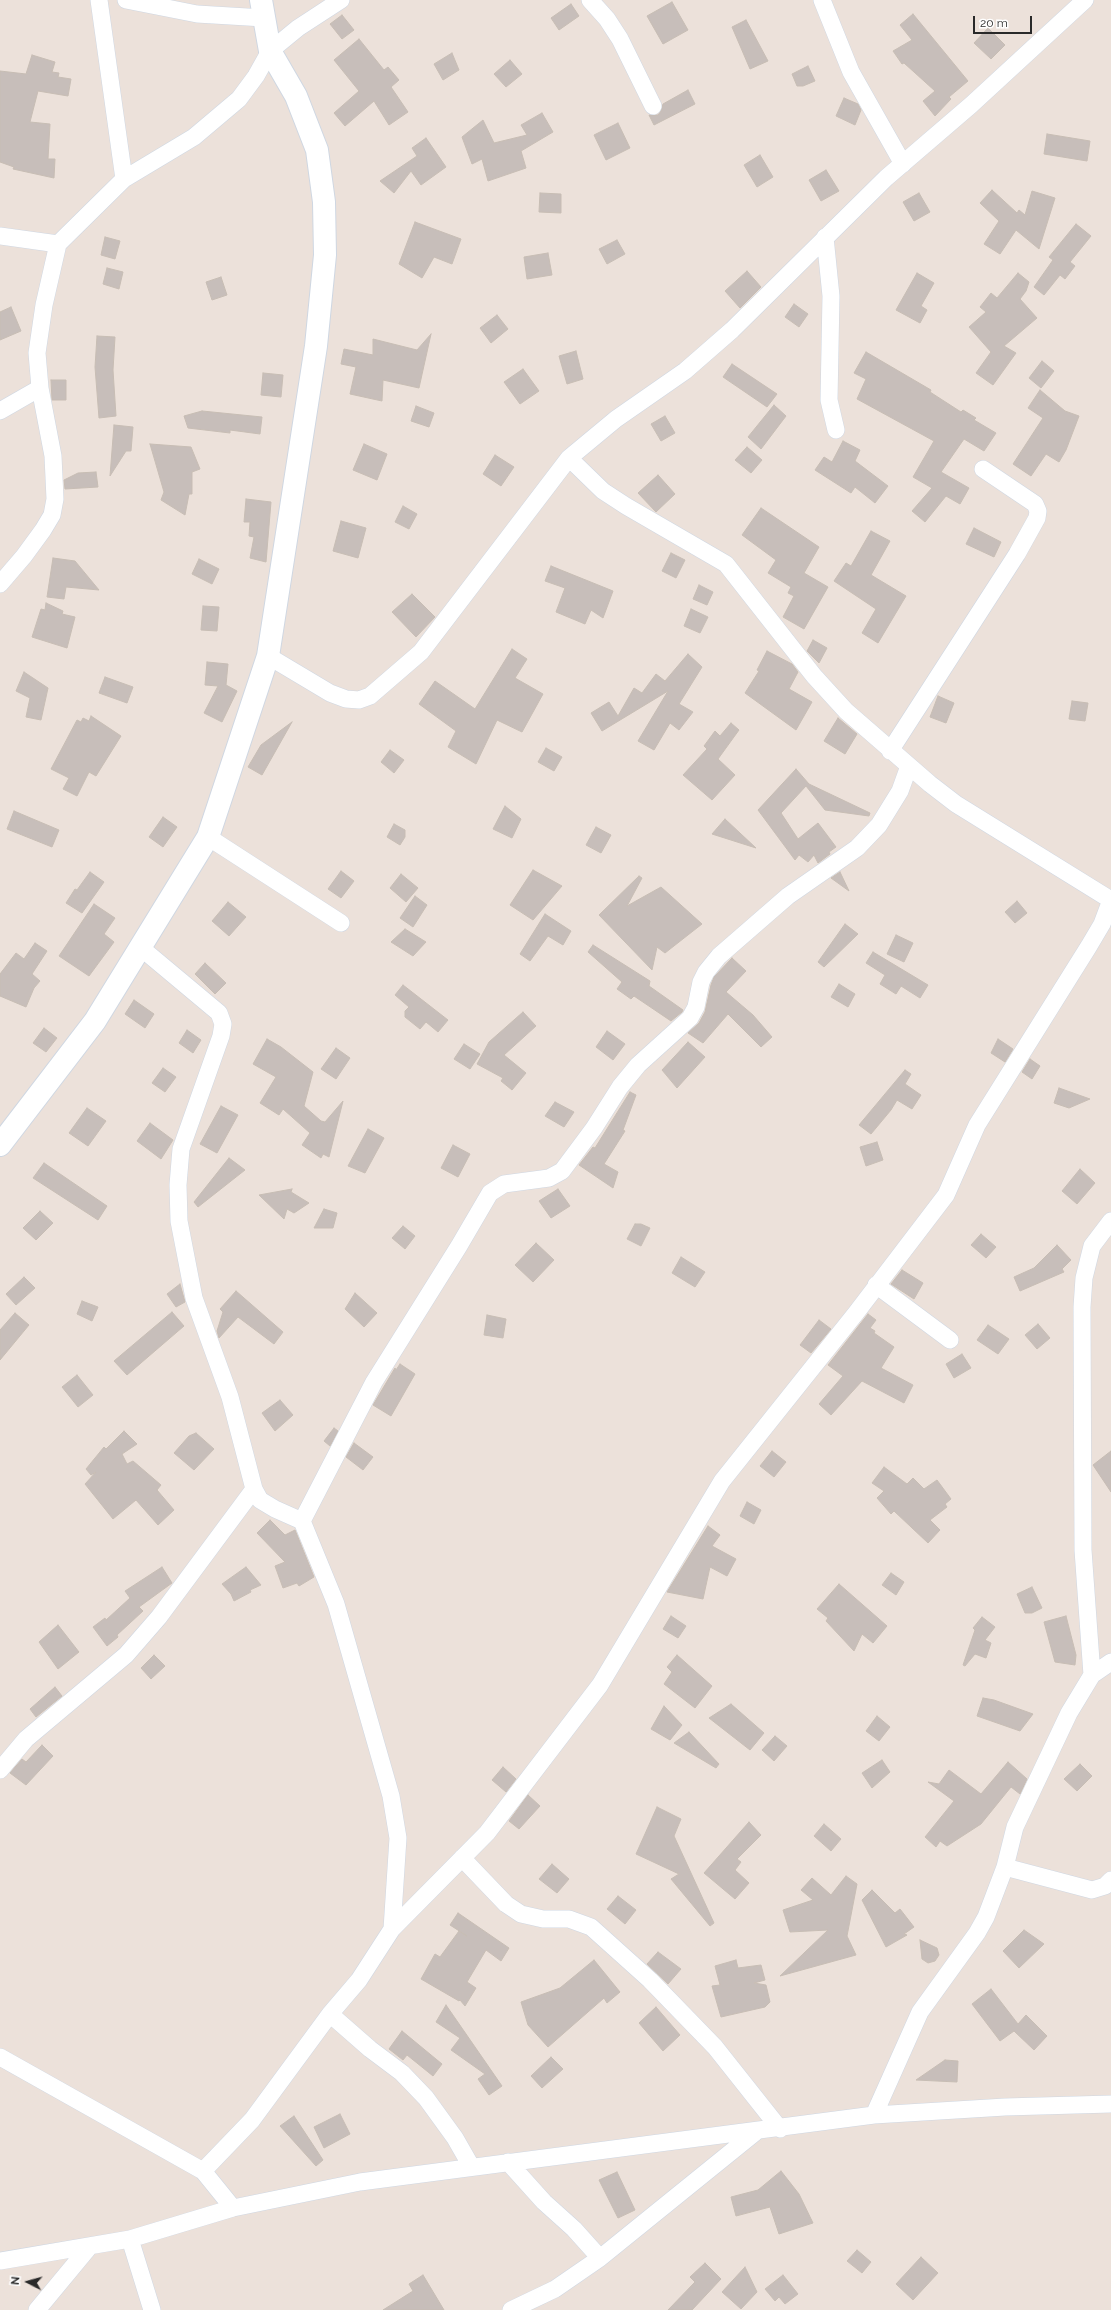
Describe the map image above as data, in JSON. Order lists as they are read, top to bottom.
{
  "scale_bar": "20 m",
  "north": "left"
}
